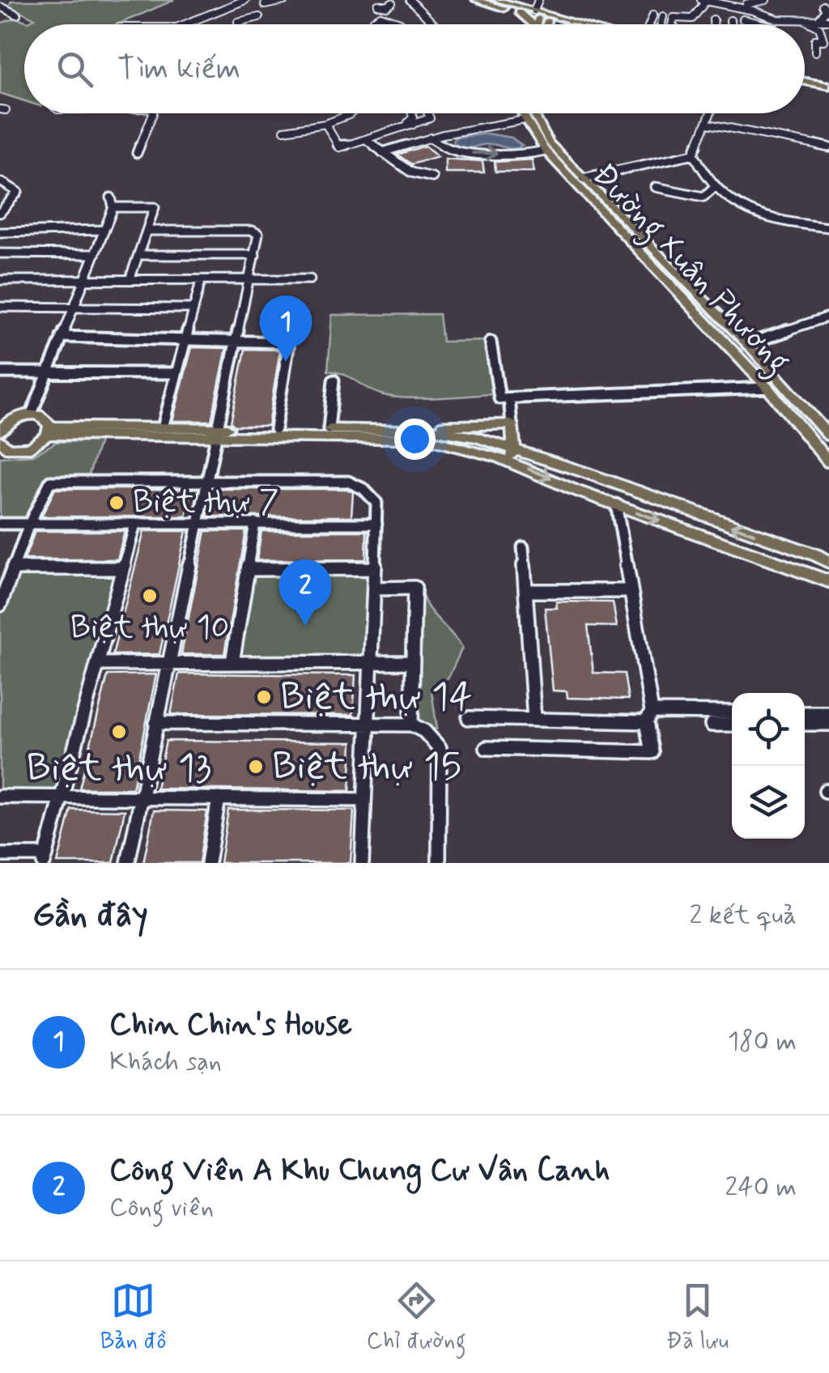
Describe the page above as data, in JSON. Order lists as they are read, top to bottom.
{
  "streets": {
    "main road": ["Đường Xuân Phương"]
  },
  "places": [
    "Biệt thự 7",
    "Biệt thự 10",
    "Biệt thự 14",
    "Biệt thự 13",
    "Biệt thự 15"
  ],
  "page": {
    "search": "Tìm kiếm",
    "pins": ["1", "2"],
    "heading": ["Gần đây", "2 kết quả"],
    "list": [
      {
        "mark": "1",
        "name": "Chin Chin's House",
        "note": "Khách sạn",
        "value": "180 m"
      },
      {
        "mark": "2",
        "name": "Công Viên A Khu Chung Cư Vân Canh",
        "note": "Công viên",
        "value": "240 m"
      }
    ],
    "nav": ["Bản đồ", "Chỉ đường", "Đã lưu"]
  }
}
